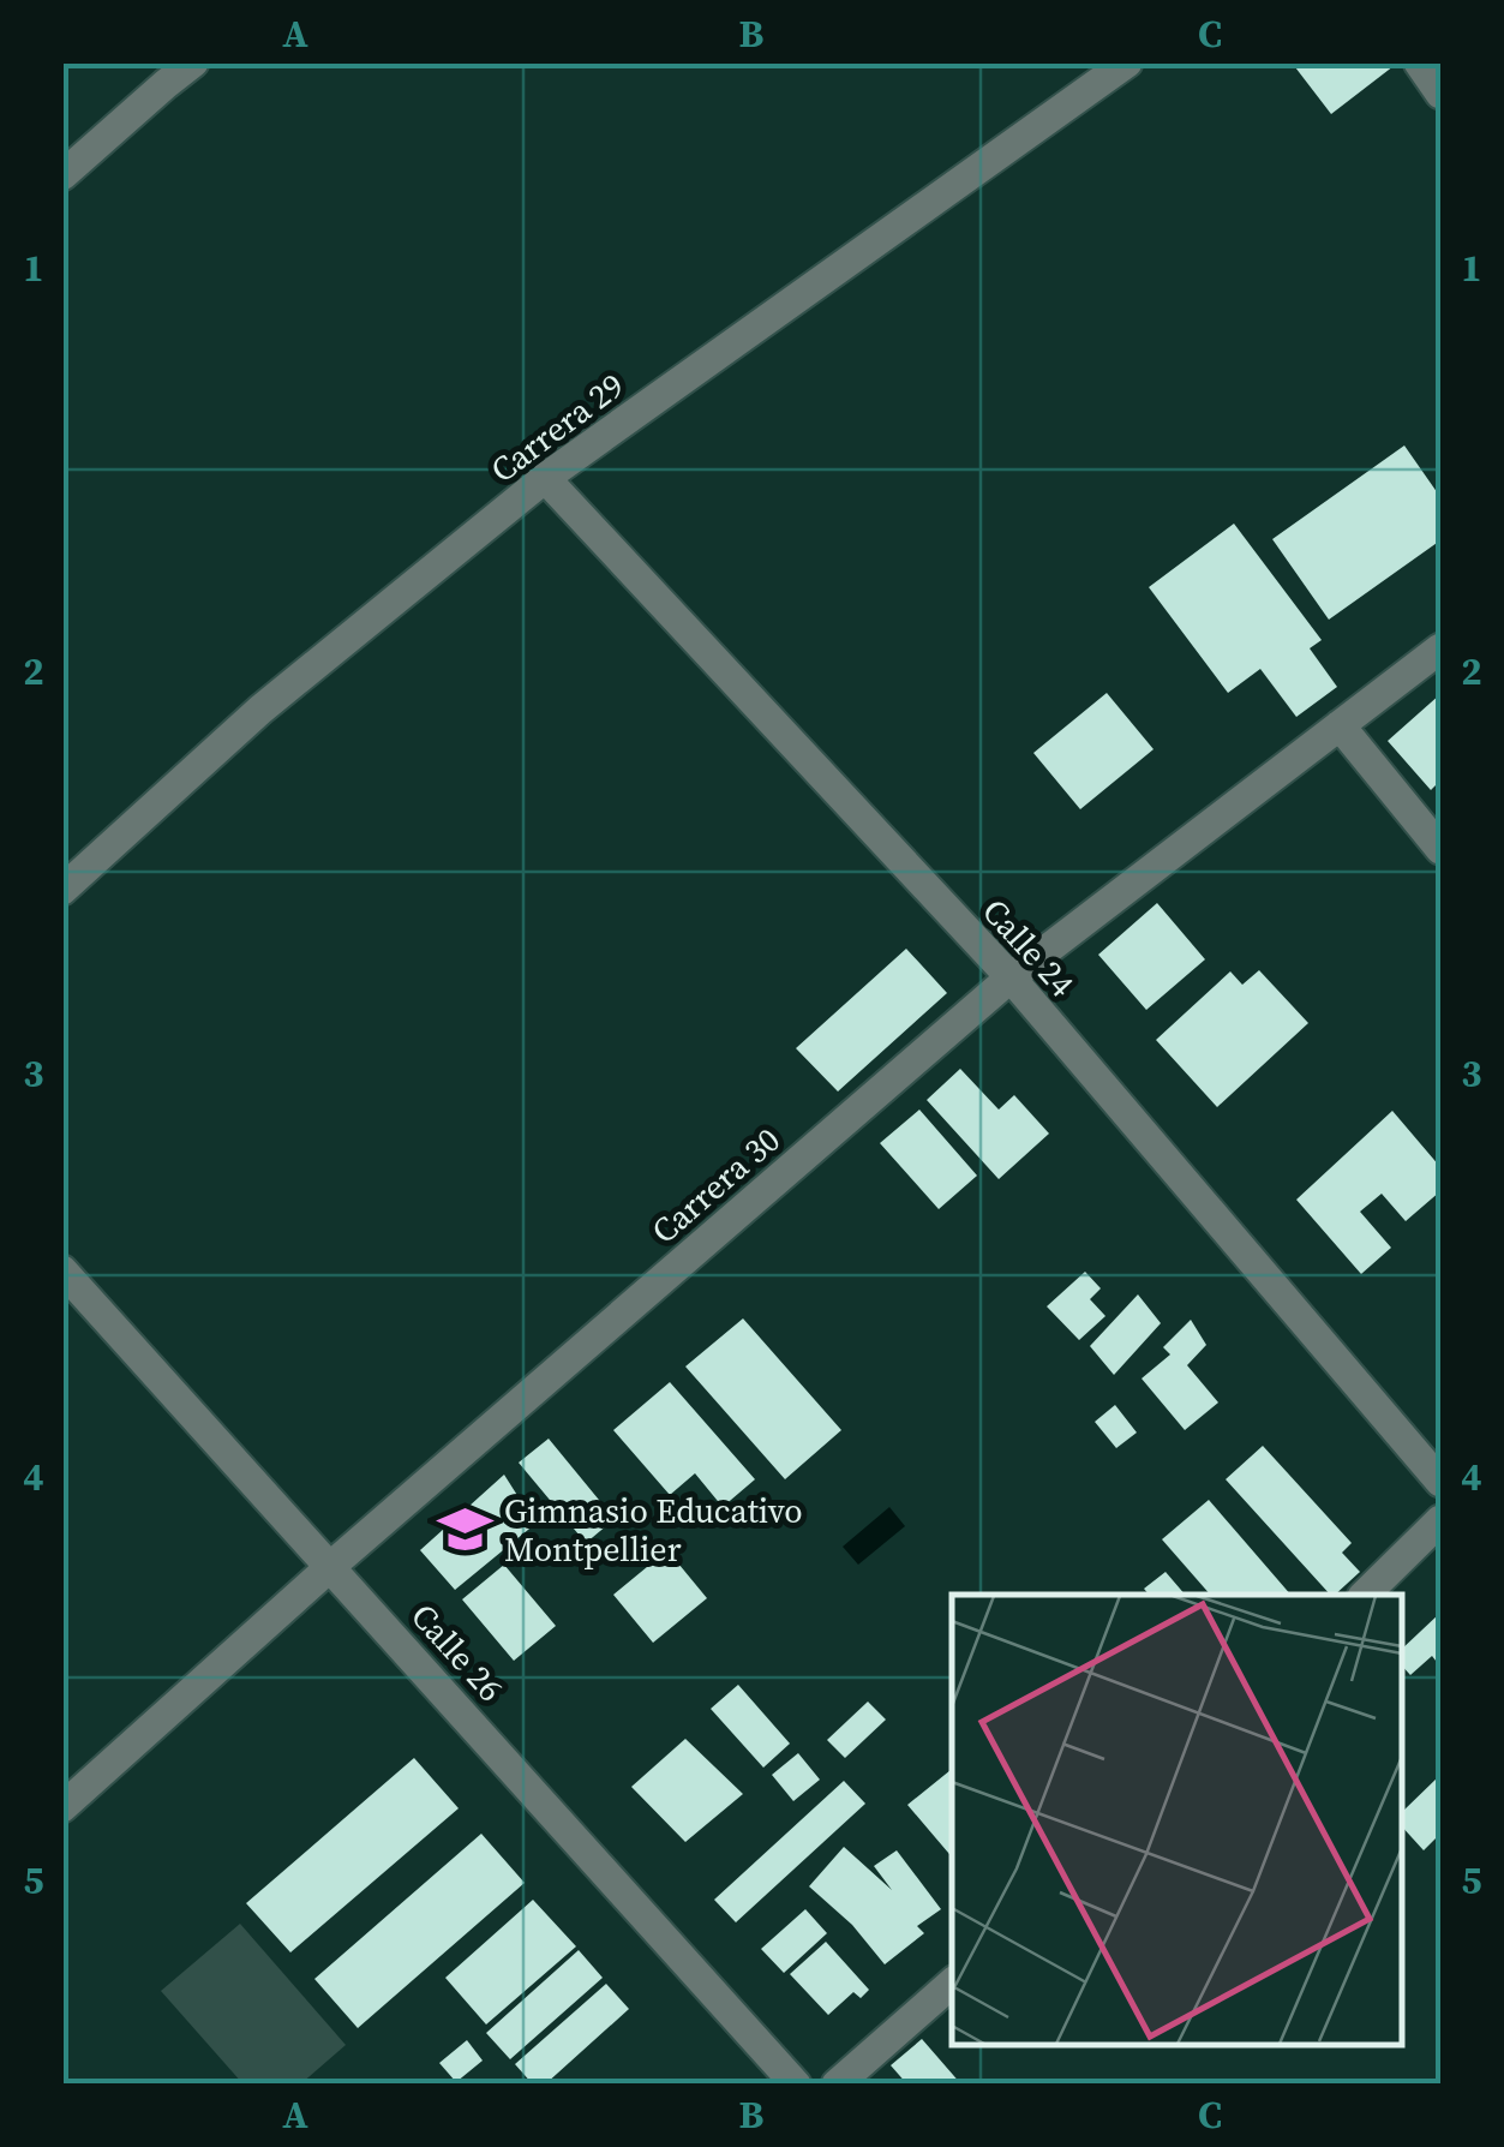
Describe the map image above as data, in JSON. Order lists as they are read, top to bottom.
{
  "streets": {
    "street": [
      "Carrera 29",
      "Calle 24",
      "Carrera 30",
      "Calle 26"
    ]
  },
  "crossings": [
    ["Carrera 29", "Calle 24"],
    ["Calle 24", "Carrera 30"],
    ["Carrera 30", "Calle 26"]
  ],
  "places": {
    "school or university": ["Gimnasio Educativo Montpellier"]
  },
  "grid": {
    "columns": ["A", "B", "C"],
    "rows": [
      "1",
      "2",
      "3",
      "4",
      "5"
    ]
  }
}
